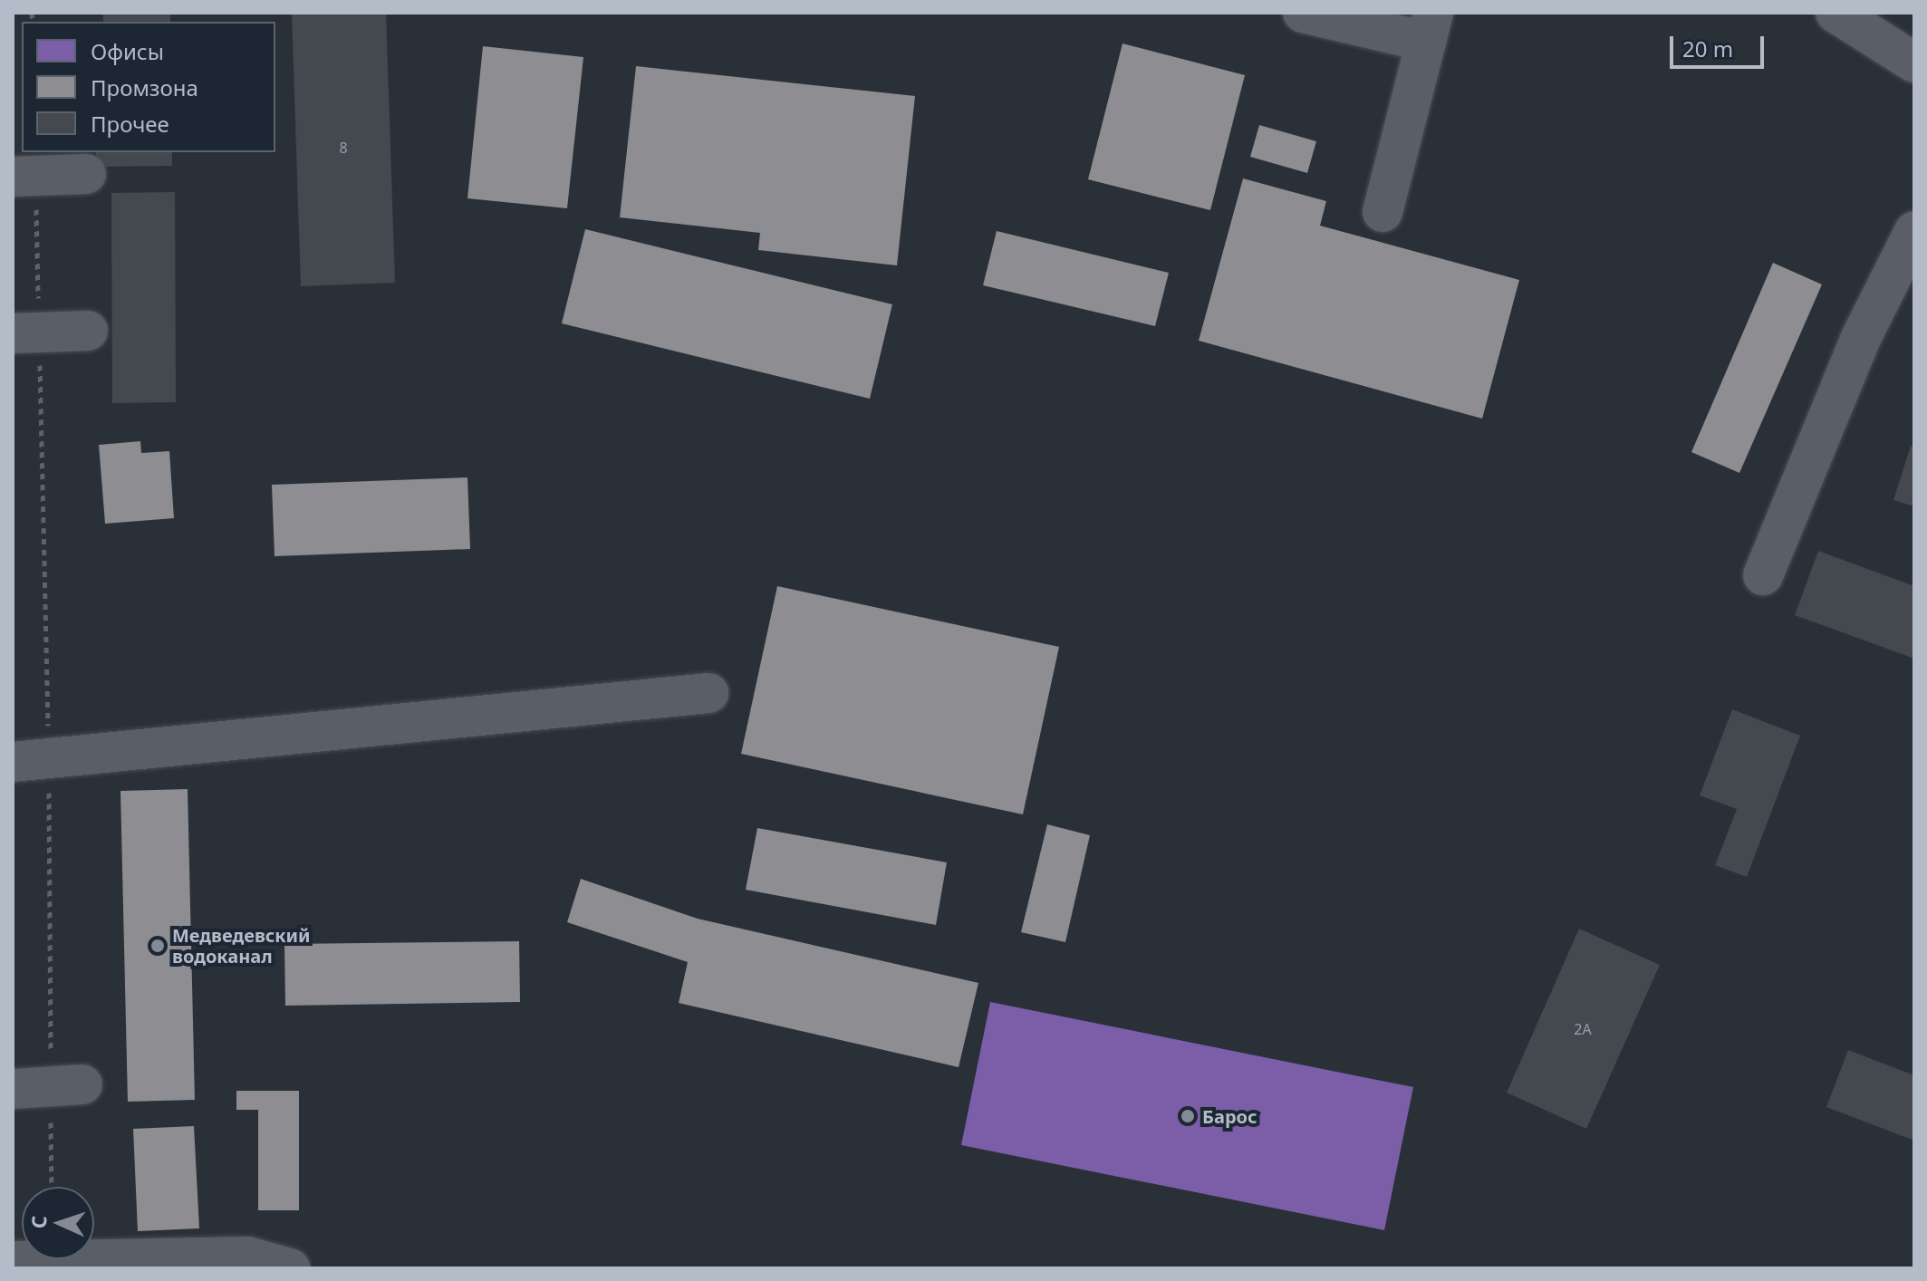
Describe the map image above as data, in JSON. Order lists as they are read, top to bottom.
{
  "places": ["Медведевский водоканал", "Барос"],
  "house_numbers": ["8", "2А"],
  "legend": ["Офисы", "Промзона", "Прочее"],
  "scale_bar": "20 m",
  "north": "left"
}
